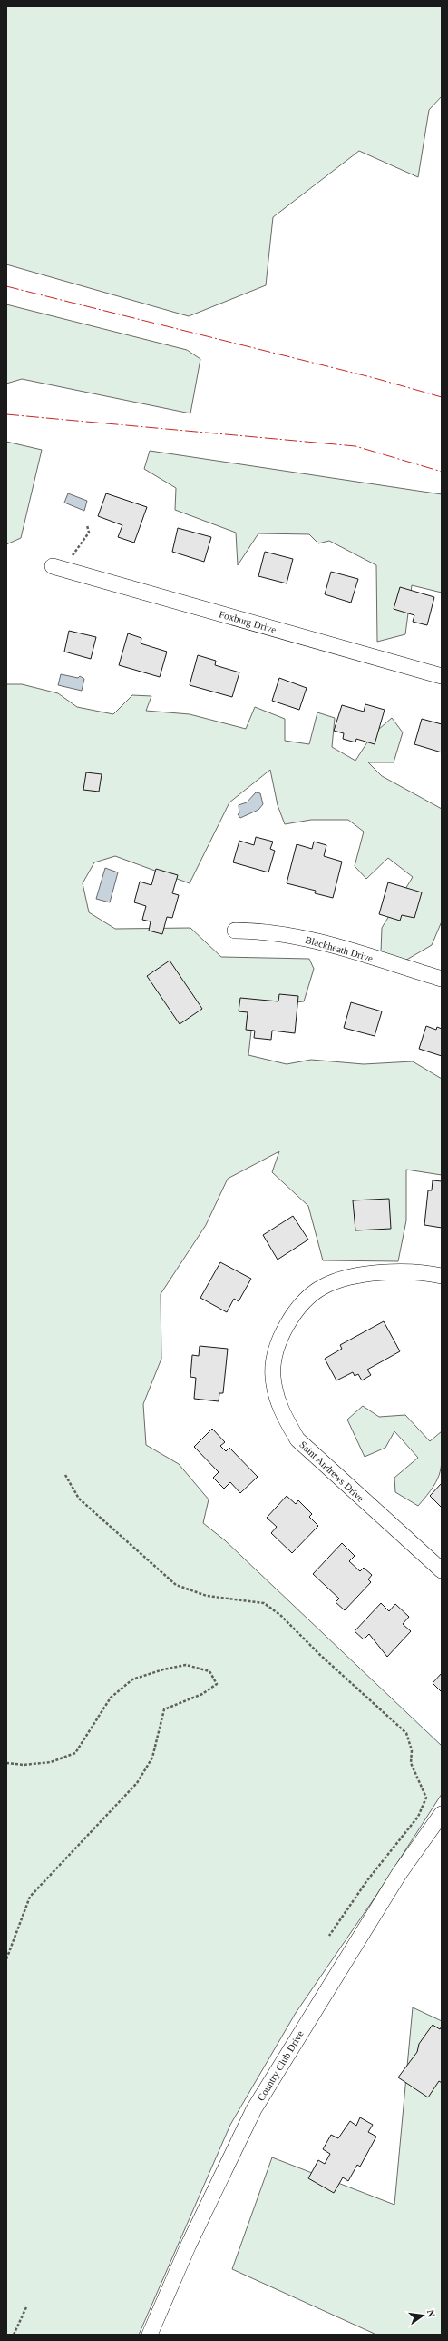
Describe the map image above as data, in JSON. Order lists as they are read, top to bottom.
{
  "streets": {
    "street": [
      "Foxburg Drive",
      "Blackheath Drive",
      "Saint Andrews Drive",
      "Country Club Drive"
    ]
  },
  "north": "right"
}
